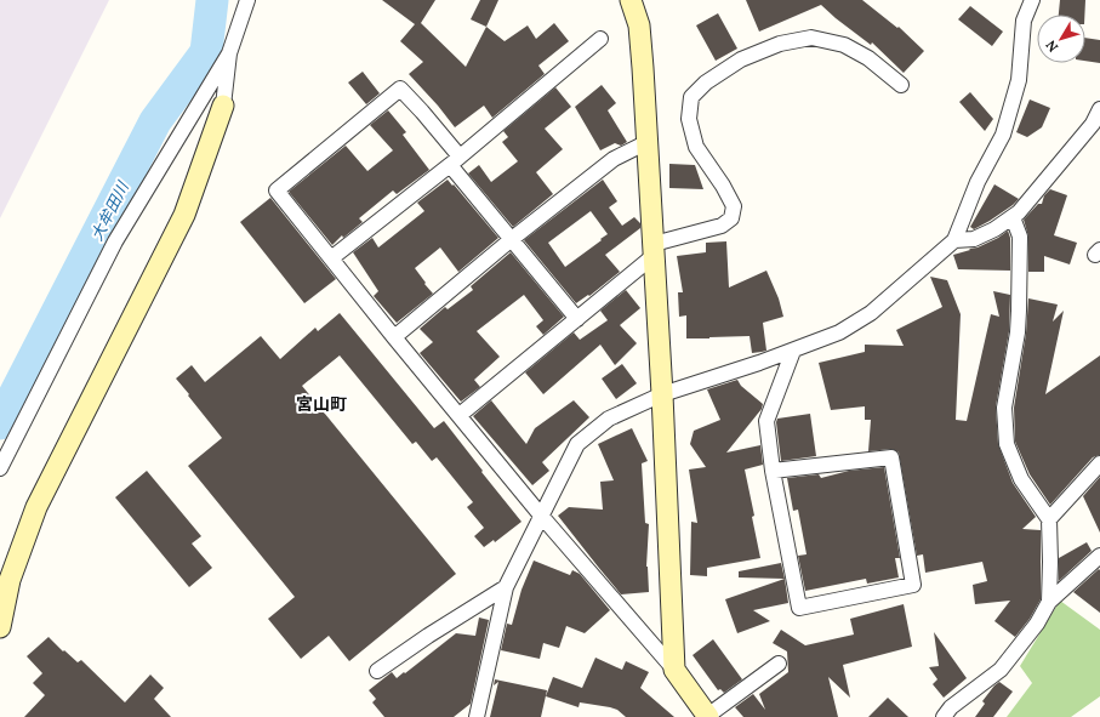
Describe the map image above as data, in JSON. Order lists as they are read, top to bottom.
{
  "districts": ["宮山町"],
  "water": ["大牟田川"],
  "north": "bottom left"
}
